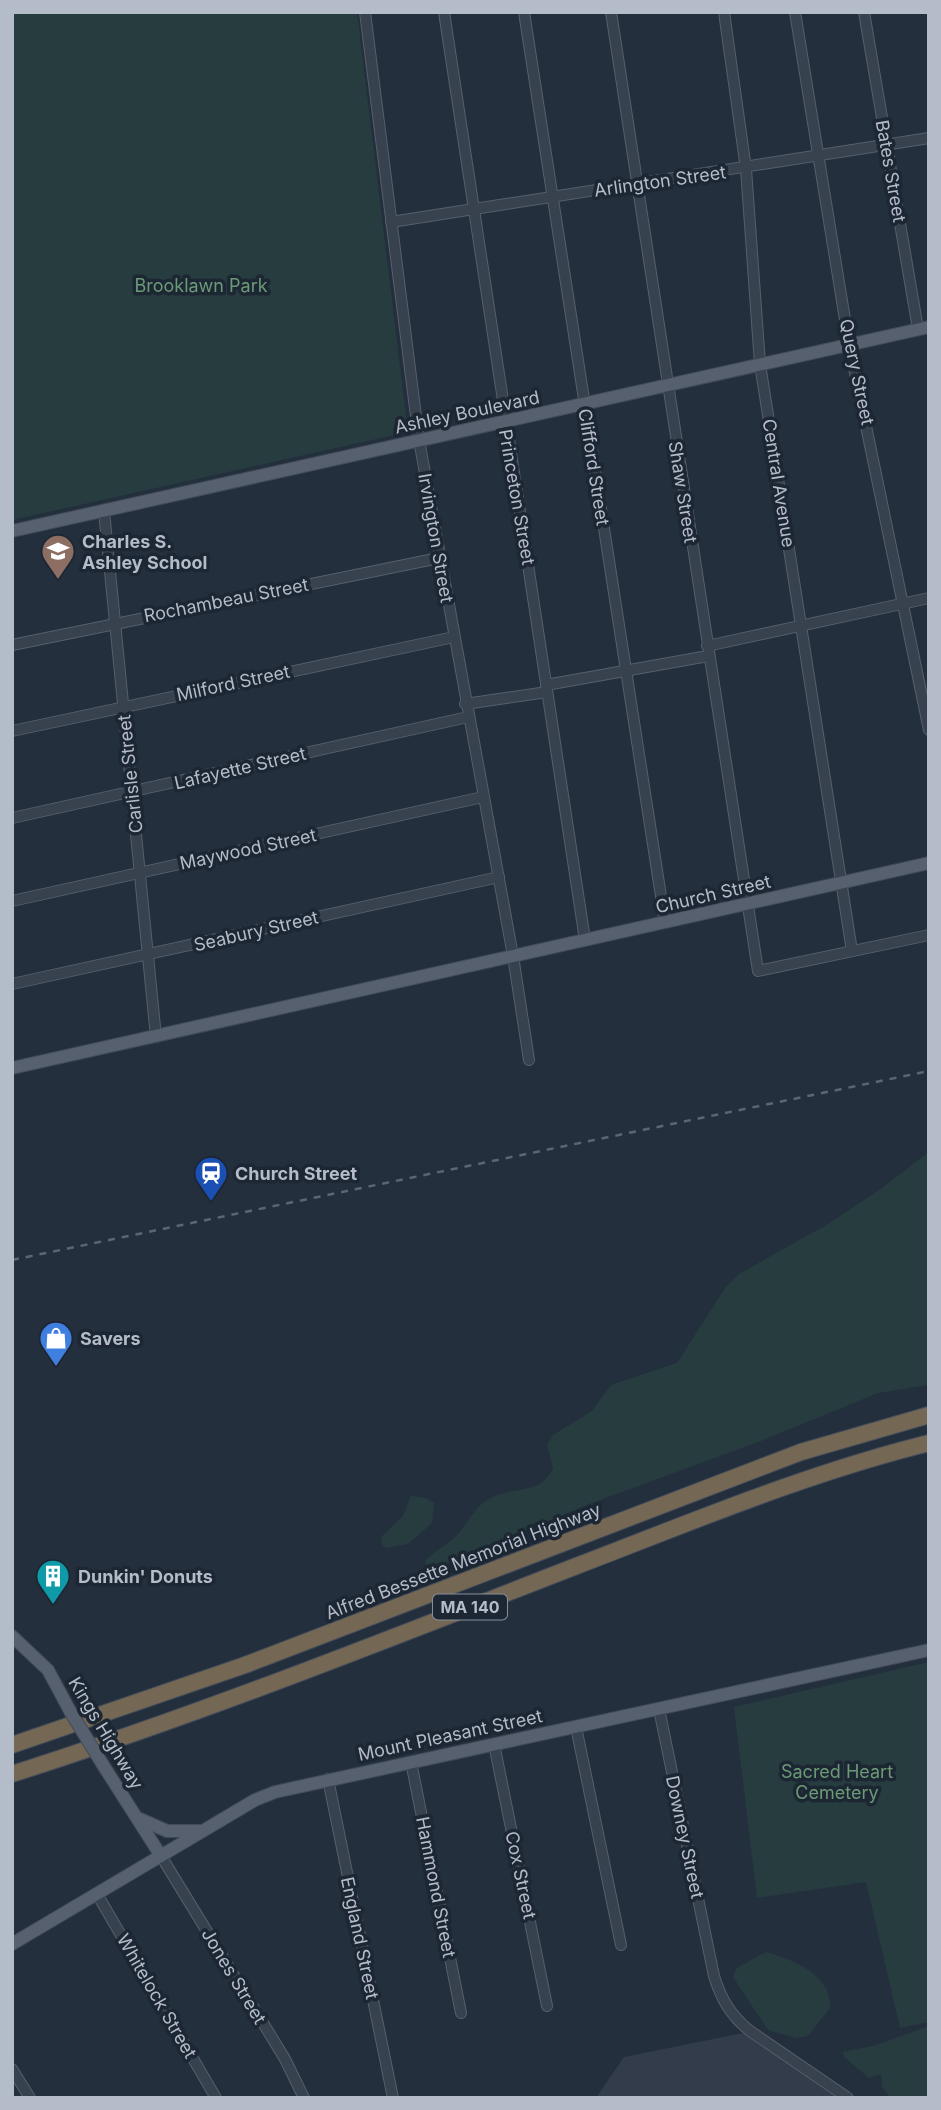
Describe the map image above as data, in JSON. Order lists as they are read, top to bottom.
{
  "streets": {
    "highway": ["Alfred Bessette Memorial Highway", "MA 140"],
    "main road": [
      "Ashley Boulevard",
      "Church Street",
      "Kings Highway",
      "Mount Pleasant Street"
    ],
    "street": [
      "Bates Street",
      "Arlington Street",
      "Query Street",
      "Clifford Street",
      "Central Avenue",
      "Shaw Street",
      "Princeton Street",
      "Irvington Street",
      "Rochambeau Street",
      "Milford Street",
      "Lafayette Street",
      "Carlisle Street",
      "Maywood Street",
      "Seabury Street",
      "Downey Street",
      "Cox Street",
      "Hammond Street",
      "England Street",
      "Jones Street",
      "Whitelock Street"
    ]
  },
  "crossings": [
    ["Bates Street", "Arlington Street"],
    ["Bates Street", "Ashley Boulevard"],
    ["Arlington Street", "Query Street"],
    ["Arlington Street", "Clifford Street"],
    ["Arlington Street", "Central Avenue"],
    ["Arlington Street", "Shaw Street"],
    ["Arlington Street", "Princeton Street"],
    ["Arlington Street", "Irvington Street"],
    ["Query Street", "Ashley Boulevard"],
    ["Ashley Boulevard", "Clifford Street"],
    ["Ashley Boulevard", "Central Avenue"],
    ["Ashley Boulevard", "Shaw Street"],
    ["Ashley Boulevard", "Princeton Street"],
    ["Ashley Boulevard", "Irvington Street"],
    ["Ashley Boulevard", "Carlisle Street"],
    ["Clifford Street", "Church Street"],
    ["Central Avenue", "Shaw Street"],
    ["Central Avenue", "Church Street"],
    ["Shaw Street", "Church Street"],
    ["Princeton Street", "Church Street"],
    ["Irvington Street", "Rochambeau Street"],
    ["Irvington Street", "Milford Street"],
    ["Irvington Street", "Lafayette Street"],
    ["Irvington Street", "Maywood Street"],
    ["Irvington Street", "Church Street"],
    ["Irvington Street", "Seabury Street"],
    ["Rochambeau Street", "Carlisle Street"],
    ["Milford Street", "Carlisle Street"],
    ["Lafayette Street", "Carlisle Street"],
    ["Carlisle Street", "Maywood Street"],
    ["Carlisle Street", "Church Street"],
    ["Carlisle Street", "Seabury Street"],
    ["Kings Highway", "Mount Pleasant Street"],
    ["Kings Highway", "Jones Street"],
    ["Mount Pleasant Street", "Downey Street"],
    ["Mount Pleasant Street", "Cox Street"],
    ["Mount Pleasant Street", "Hammond Street"],
    ["Mount Pleasant Street", "England Street"],
    ["Mount Pleasant Street", "Jones Street"],
    ["Mount Pleasant Street", "Whitelock Street"]
  ],
  "parks": ["Brooklawn Park", "Sacred Heart Cemetery"],
  "places": {
    "school or university": ["Charles S. Ashley School"],
    "station": ["Church Street"],
    "shop": ["Savers"],
    "building": ["Dunkin' Donuts"]
  }
}
